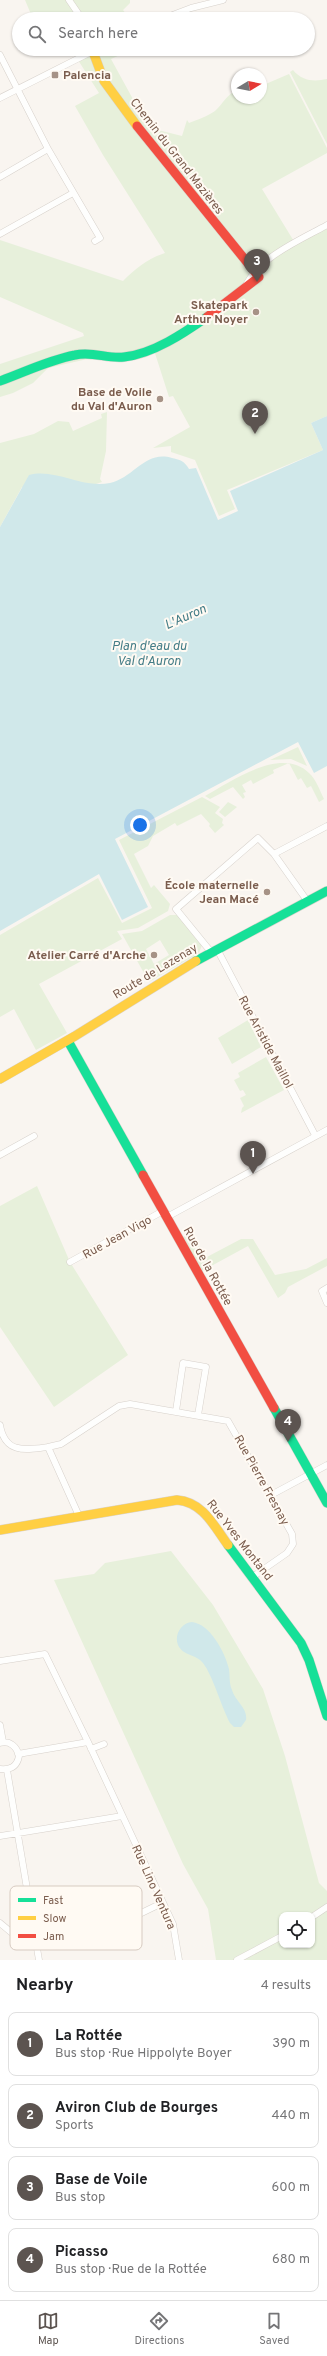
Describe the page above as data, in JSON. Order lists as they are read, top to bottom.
{
  "streets": {
    "street": [
      "Chemin du Grand Mazières",
      "Route de Lazenay",
      "Rue Aristide Maillol",
      "Rue Jean Vigo",
      "Rue de la Rottée",
      "Rue Pierre Fresnay",
      "Rue Yves Montand",
      "Rue Lino Ventura"
    ]
  },
  "crossings": [
    ["Route de Lazenay", "Rue Aristide Maillol"],
    ["Route de Lazenay", "Rue de la Rottée"],
    ["Rue Aristide Maillol", "Rue Jean Vigo"],
    ["Rue Jean Vigo", "Rue de la Rottée"],
    ["Rue Pierre Fresnay", "Rue Yves Montand"]
  ],
  "water": ["L'Auron", "Plan d'eau du Val d'Auron"],
  "places": {
    "transit": ["Palencia"],
    "other": [
      "Skatepark Arthur Noyer",
      "Base de Voile du Val d'Auron",
      "École maternelle Jean Macé",
      "Atelier Carré d'Arche"
    ]
  },
  "legend": ["Fast", "Slow", "Jam"],
  "north": "right",
  "page": {
    "search": "Search here",
    "pins": [
      "3",
      "2",
      "1",
      "4"
    ],
    "heading": ["Nearby", "4 results"],
    "list": [
      {
        "mark": "1",
        "name": "La Rottée",
        "note": "Bus stop · Rue Hippolyte Boyer",
        "value": "390 m"
      },
      {
        "mark": "2",
        "name": "Aviron Club de Bourges",
        "note": "Sports",
        "value": "440 m"
      },
      {
        "mark": "3",
        "name": "Base de Voile",
        "note": "Bus stop",
        "value": "600 m"
      },
      {
        "mark": "4",
        "name": "Picasso",
        "note": "Bus stop · Rue de la Rottée",
        "value": "680 m"
      }
    ],
    "nav": ["Map", "Directions", "Saved"]
  }
}
